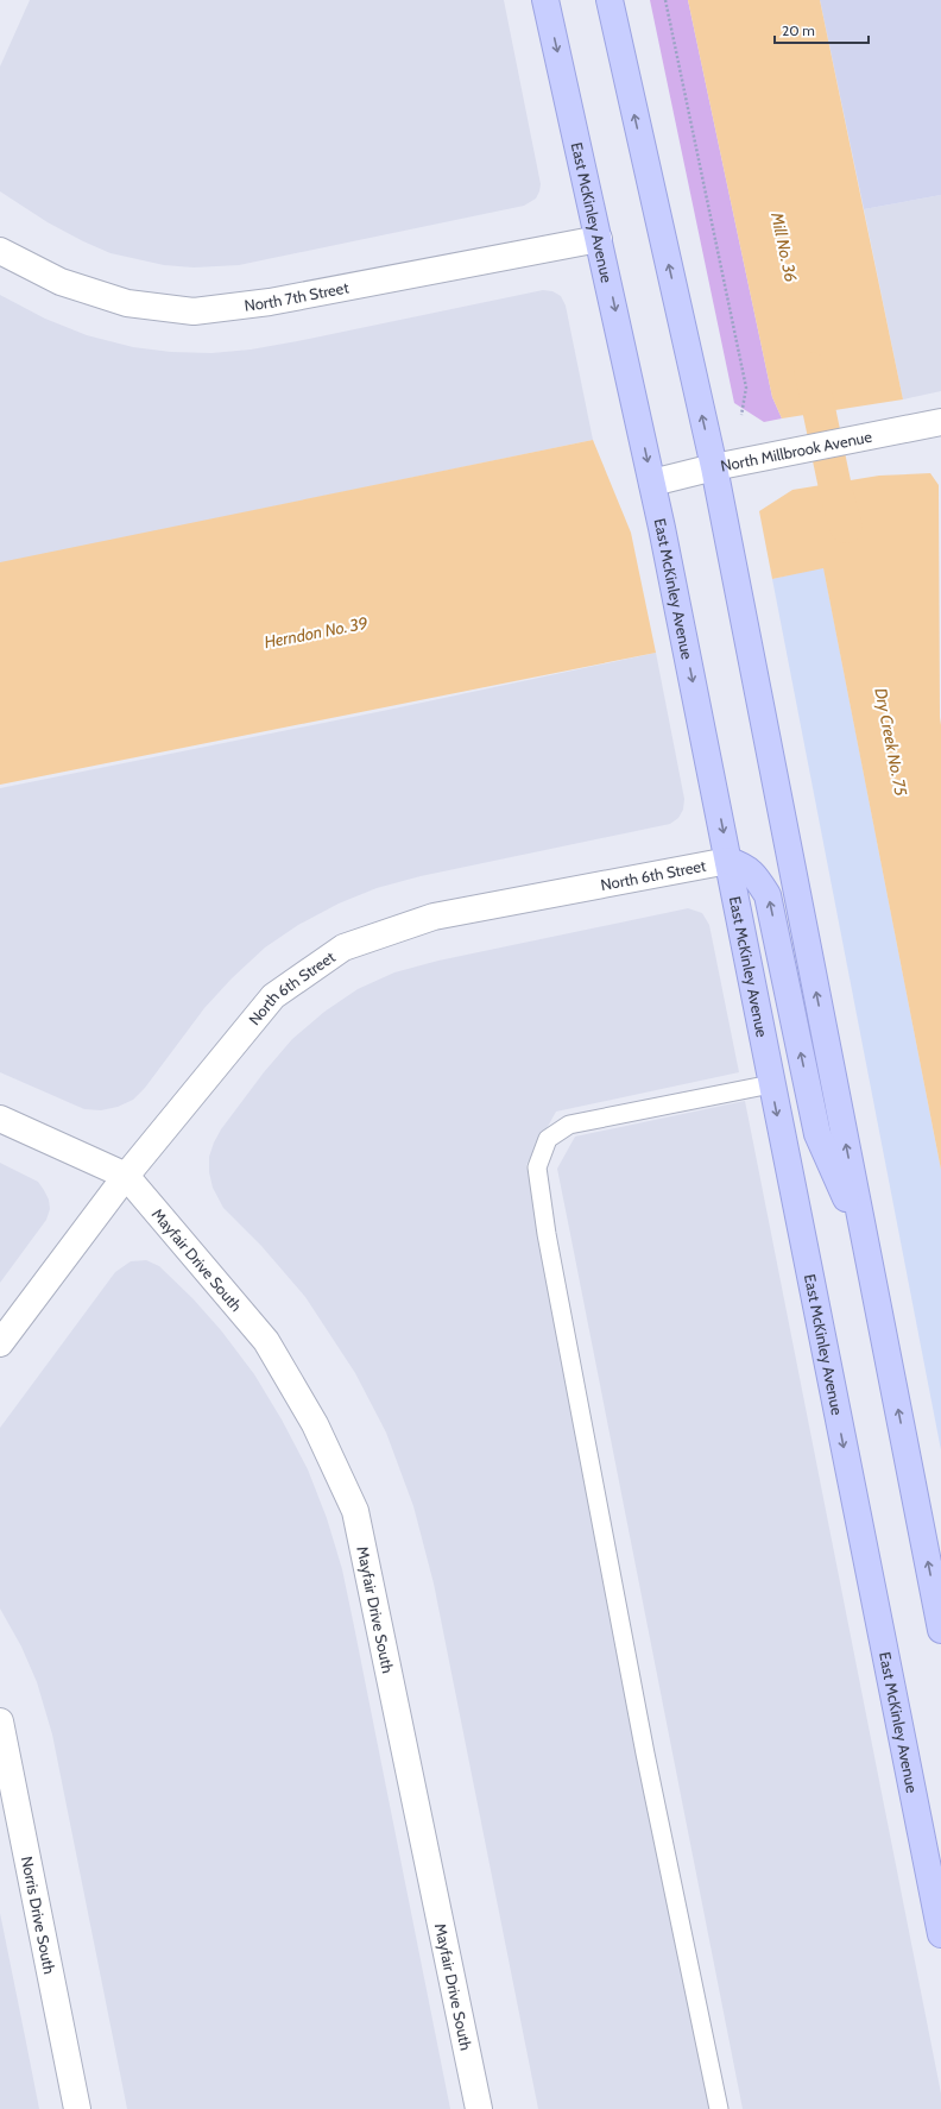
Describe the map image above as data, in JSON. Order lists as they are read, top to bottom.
{
  "streets": {
    "main road": ["East McKinley Avenue"],
    "street": [
      "North 7th Street",
      "North Millbrook Avenue",
      "North 6th Street",
      "Mayfair Drive South",
      "Norris Drive South"
    ]
  },
  "crossings": [
    ["East McKinley Avenue", "North 7th Street"],
    ["East McKinley Avenue", "North Millbrook Avenue"],
    ["East McKinley Avenue", "North 6th Street"],
    ["North 6th Street", "Mayfair Drive South"]
  ],
  "water": ["Mill No. 36", "Herndon No. 39", "Dry Creek No. 75"],
  "scale_bar": "20 m"
}
